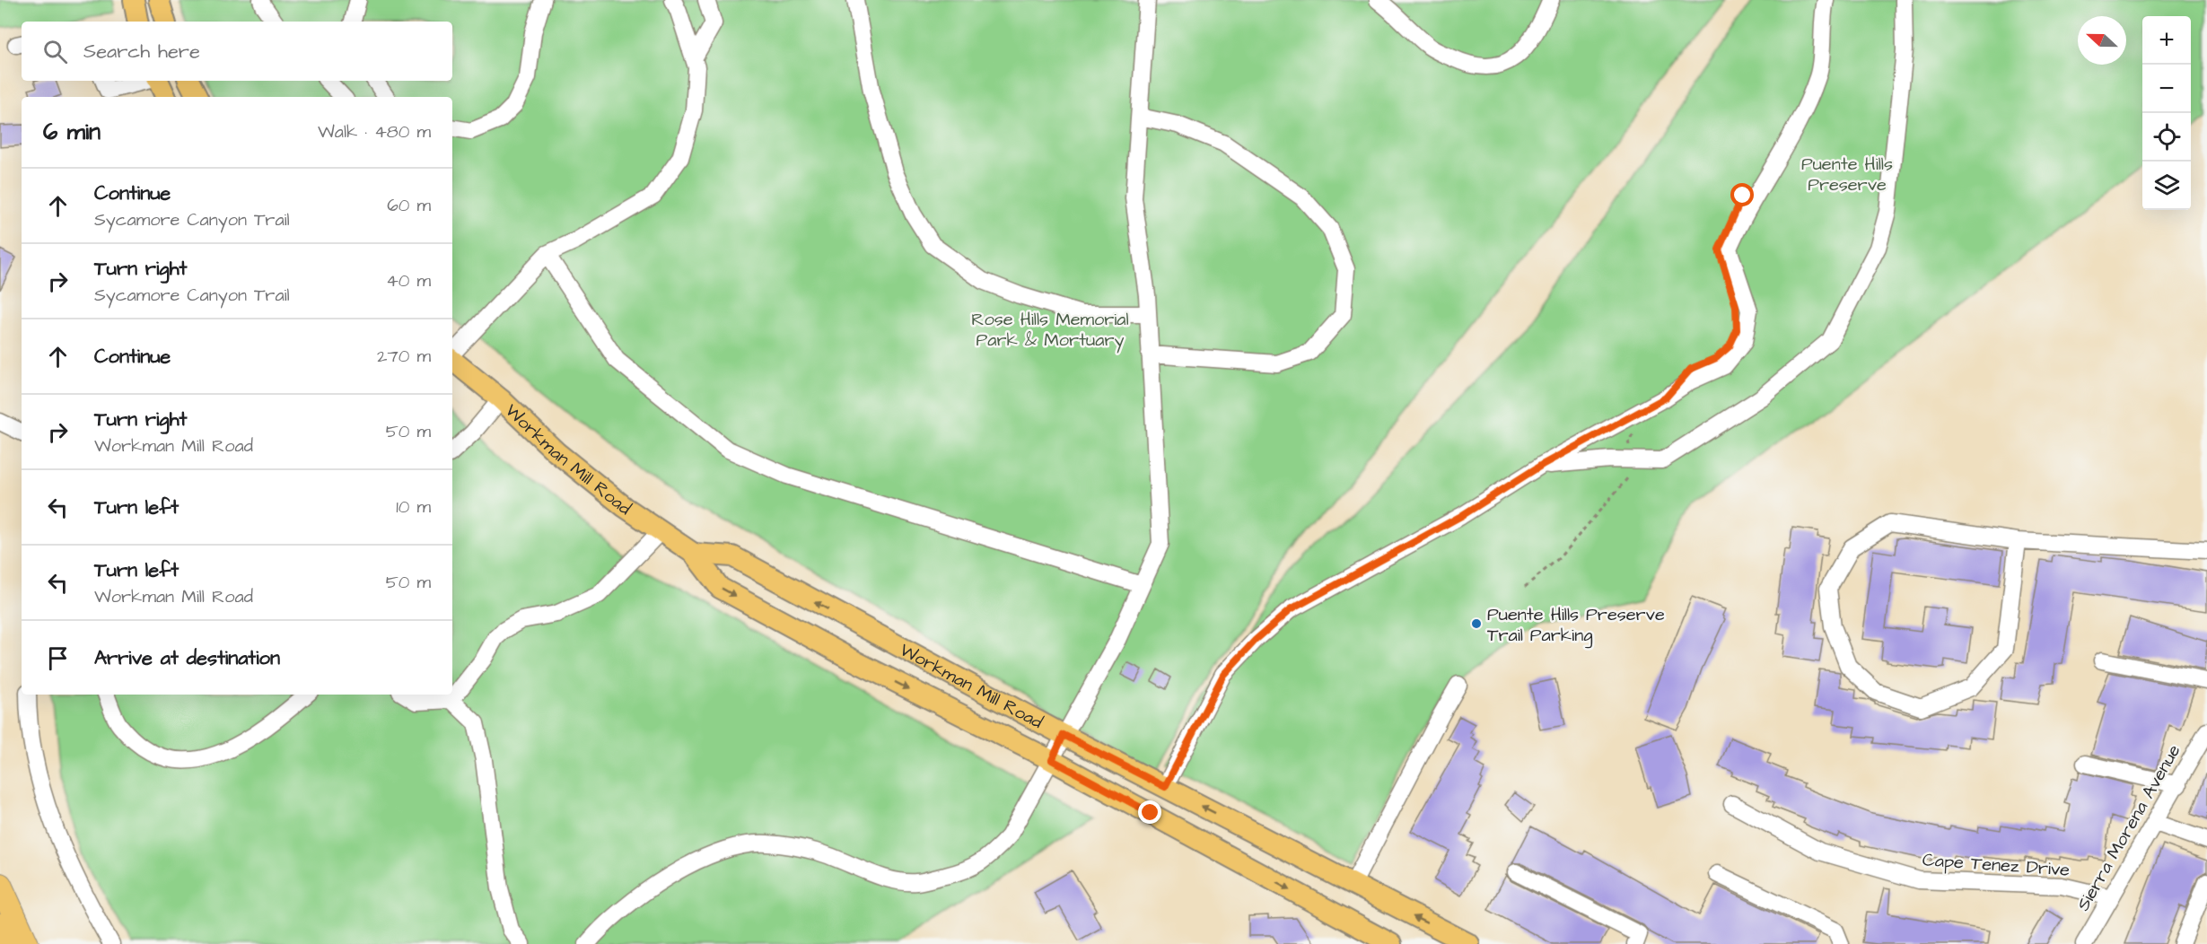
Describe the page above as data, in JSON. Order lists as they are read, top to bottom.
{
  "streets": {
    "main road": ["Workman Mill Road"],
    "street": ["Sierra Morena Avenue", "Cape Tenez Drive"]
  },
  "crossings": [
    ["Sierra Morena Avenue", "Cape Tenez Drive"]
  ],
  "parks": ["Puente Hills Preserve", "Rose Hills Memorial Park & Mortuary"],
  "places": ["Puente Hills Preserve Trail Parking"],
  "north": "left",
  "page": {
    "map_buttons": ["+", "−"],
    "search": "Search here",
    "heading": ["6 min", "Walk · 480 m"],
    "list": [
      ["Continue", "Sycamore Canyon Trail", "60 m"],
      ["Turn right", "Sycamore Canyon Trail", "40 m"],
      ["Continue", "270 m"],
      ["Turn right", "Workman Mill Road", "50 m"],
      ["Turn left", "10 m"],
      ["Turn left", "Workman Mill Road", "50 m"],
      "Arrive at destination"
    ]
  }
}
